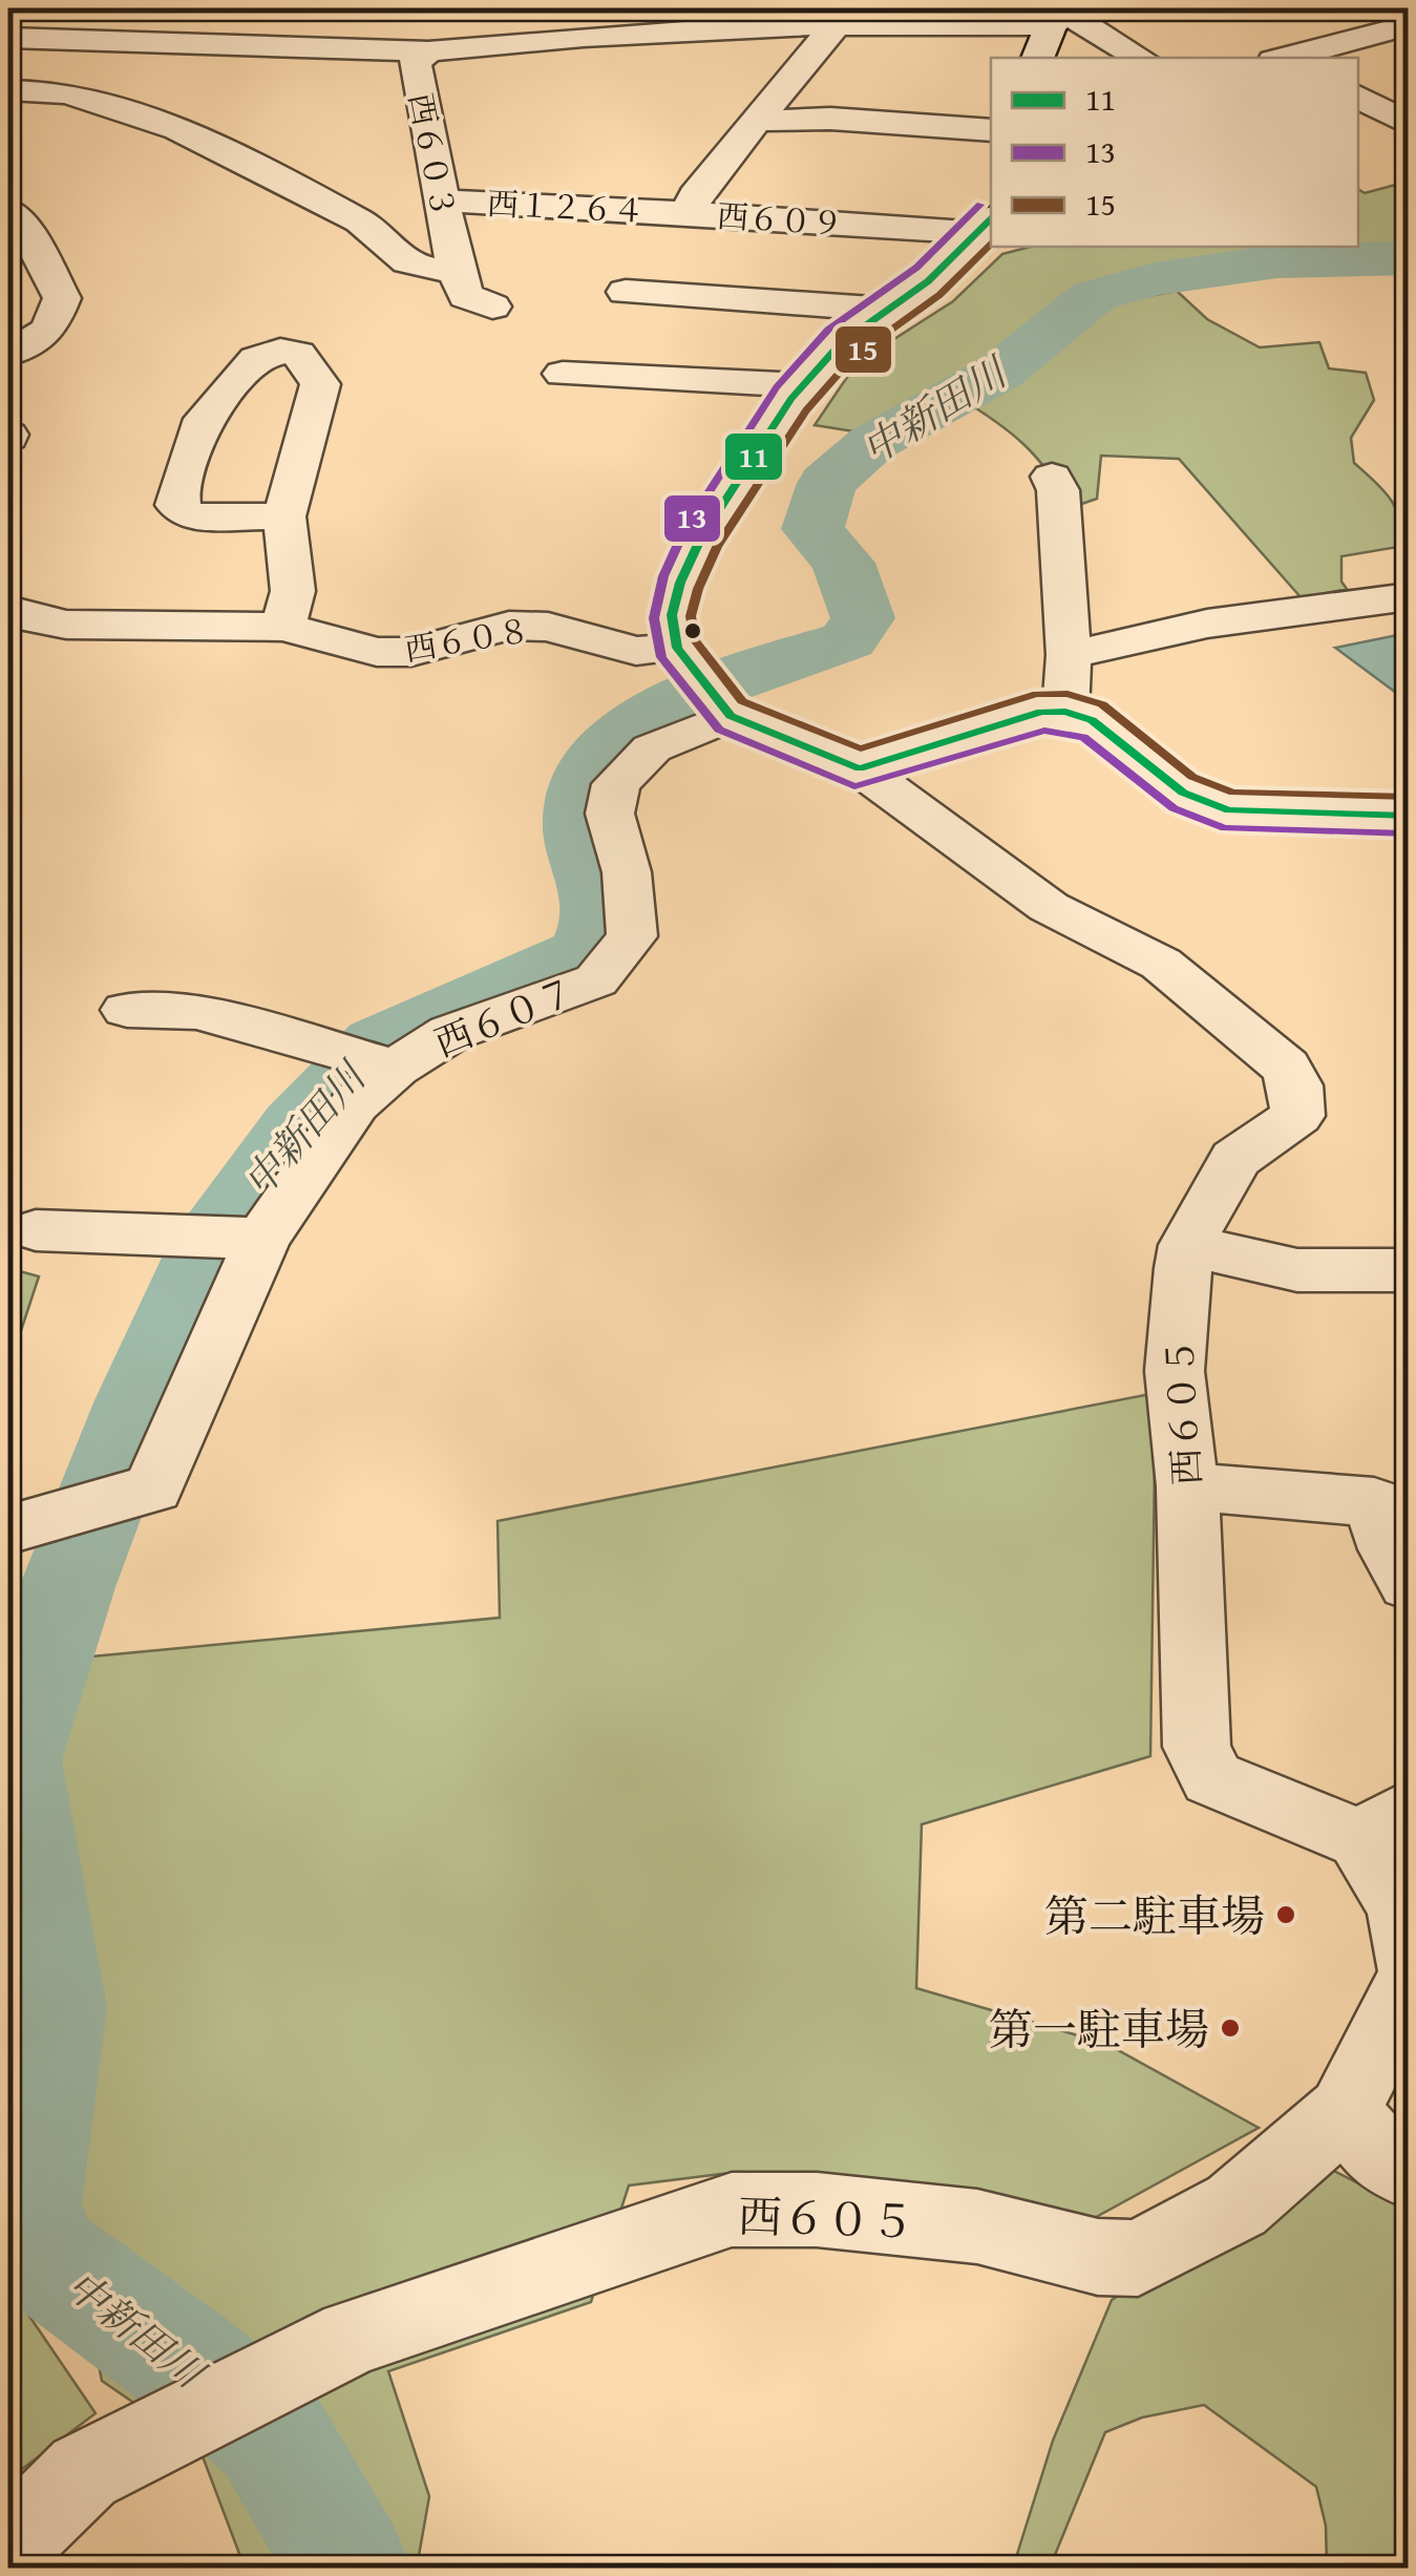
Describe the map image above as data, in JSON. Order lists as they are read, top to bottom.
{
  "streets": {
    "street": [
      "西６０３",
      "西１２６４",
      "西６０９",
      "西６０８",
      "西６０７",
      "西６０５"
    ]
  },
  "crossings": [
    ["西６０３", "西１２６４"],
    ["西６０３", "西６０９"],
    ["西１２６４", "西６０９"],
    ["西６０８", "西６０７"]
  ],
  "water": ["中新田川"],
  "places": ["第二駐車場", "第一駐車場"],
  "lines": ["transit line 13", "transit line 11", "transit line 15"],
  "legend": ["11", "13", "15"]
}
